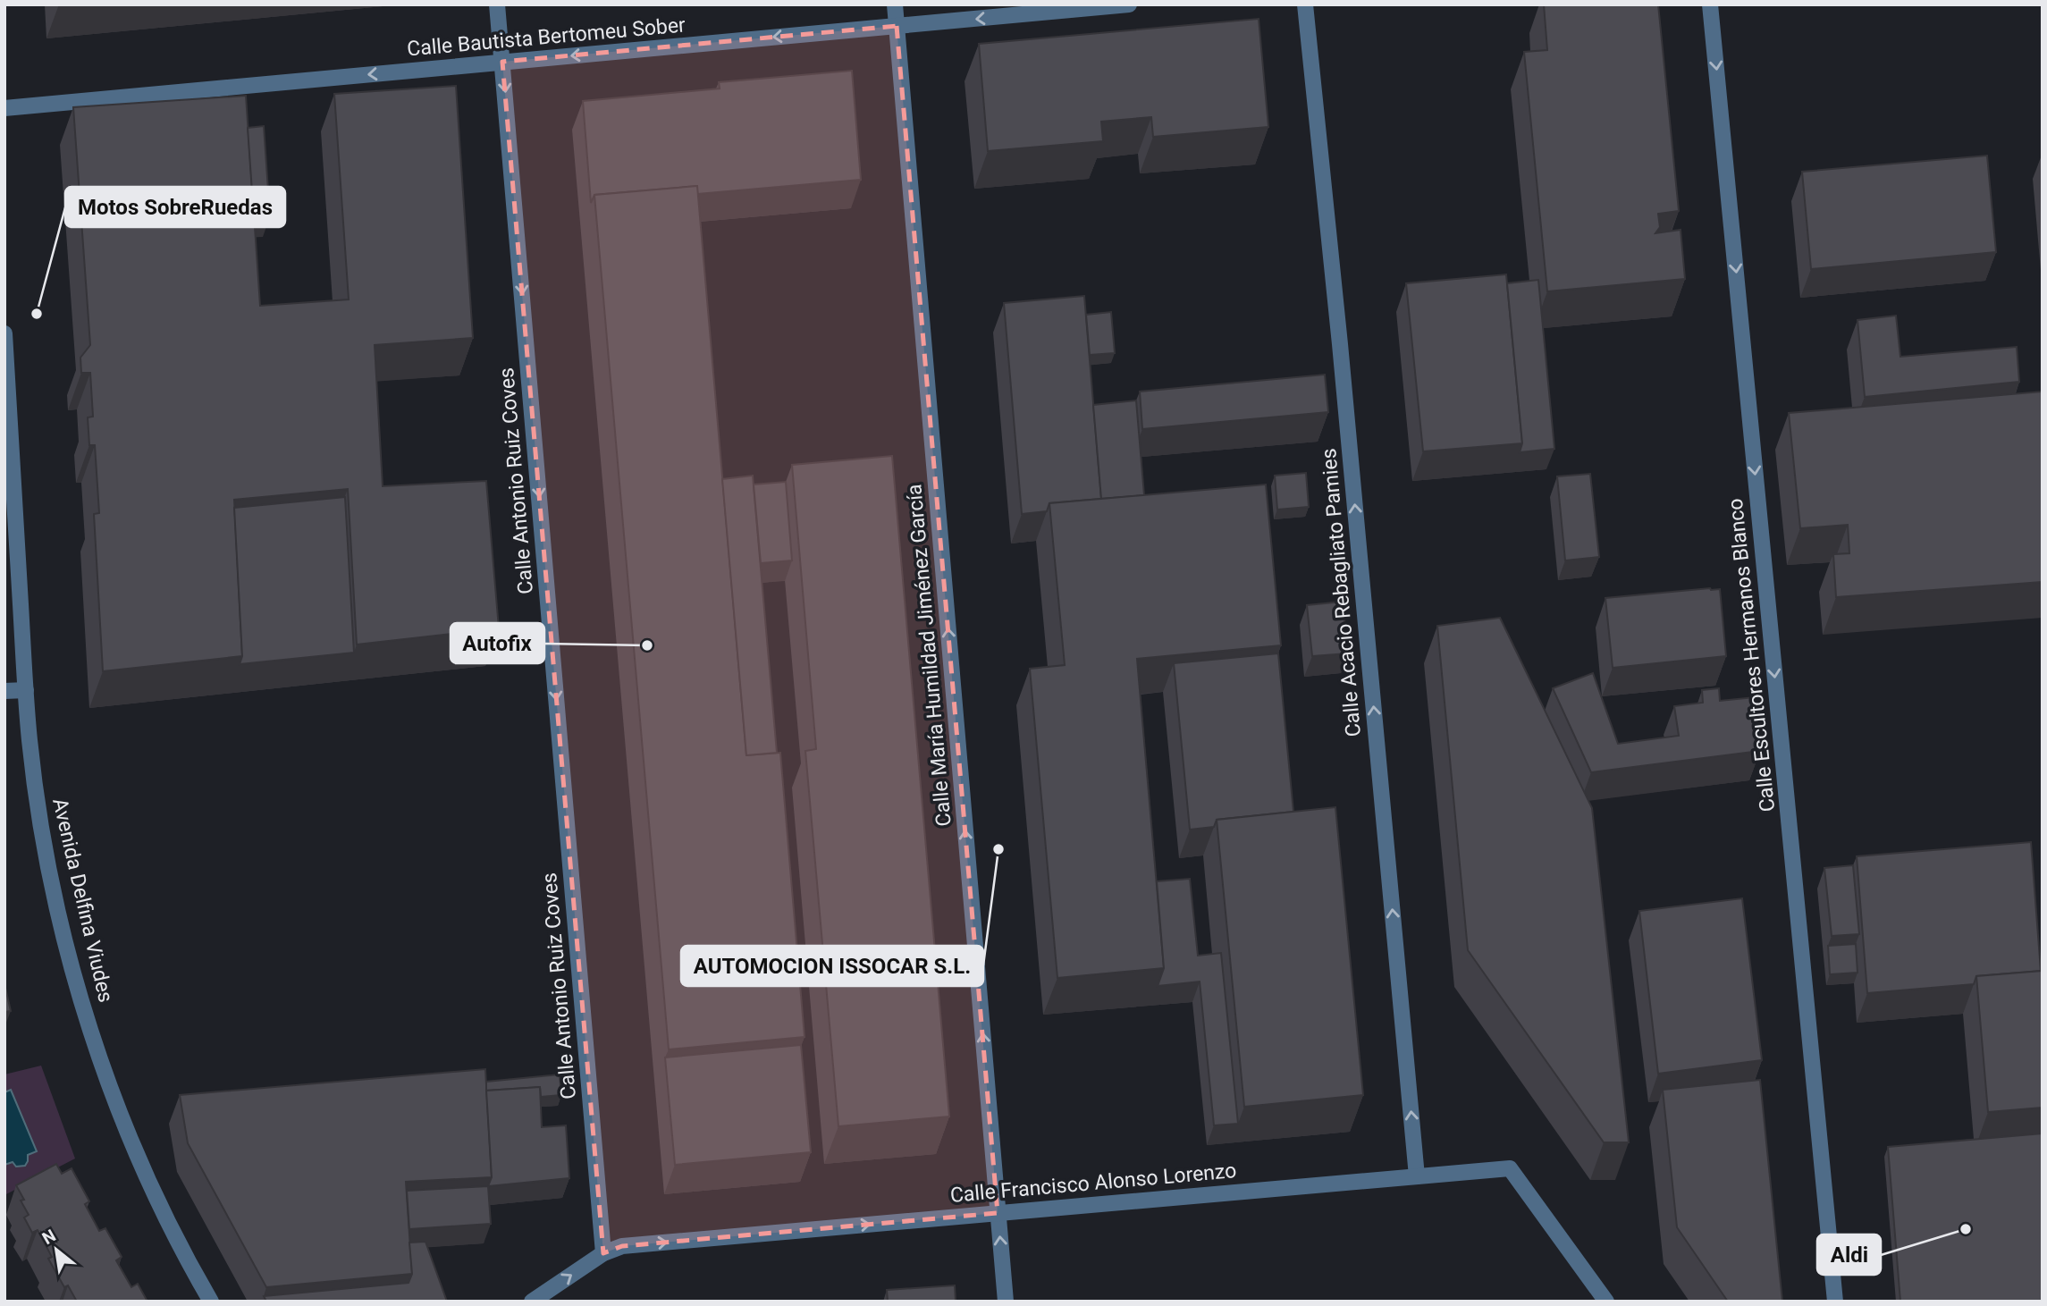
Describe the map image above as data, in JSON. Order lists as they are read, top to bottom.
{
  "streets": {
    "street": [
      "Calle Bautista Bertomeu Sober",
      "Calle Antonio Ruiz Coves",
      "Calle Acacio Rebagliato Pamies",
      "Calle María Humildad Jiménez García",
      "Calle Escultores Hermanos Blanco",
      "Avenida Delfina Viudes",
      "Calle Francisco Alonso Lorenzo"
    ]
  },
  "crossings": [
    ["Calle Bautista Bertomeu Sober", "Calle Antonio Ruiz Coves"],
    ["Calle Bautista Bertomeu Sober", "Calle María Humildad Jiménez García"],
    ["Calle Antonio Ruiz Coves", "Calle Francisco Alonso Lorenzo"],
    ["Calle Acacio Rebagliato Pamies", "Calle Francisco Alonso Lorenzo"],
    ["Calle María Humildad Jiménez García", "Calle Francisco Alonso Lorenzo"]
  ],
  "one_way": [
    "Calle Bautista Bertomeu Sober",
    "Calle Antonio Ruiz Coves",
    "Calle Acacio Rebagliato Pamies",
    "Calle María Humildad Jiménez García",
    "Calle Escultores Hermanos Blanco",
    "Calle Francisco Alonso Lorenzo"
  ],
  "places": [
    "Motos SobreRuedas",
    "Autofix",
    "AUTOMOCION ISSOCAR S.L.",
    "Aldi"
  ],
  "north": "top left"
}
